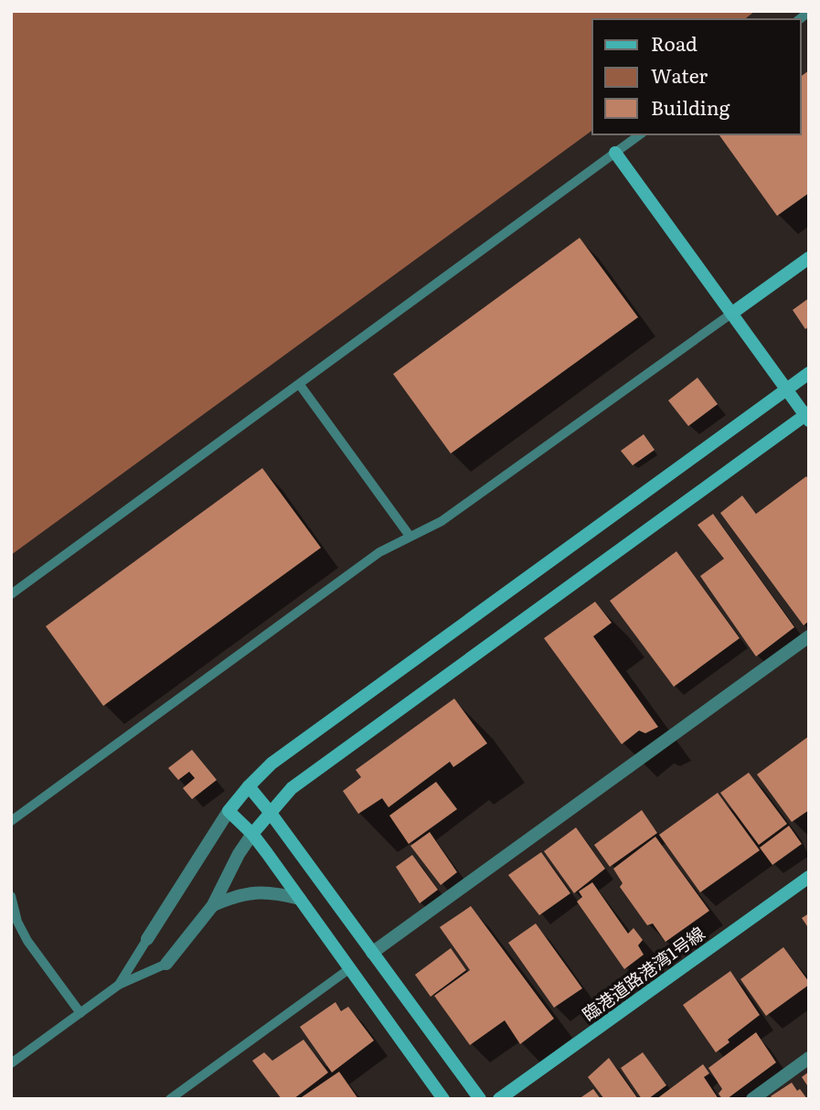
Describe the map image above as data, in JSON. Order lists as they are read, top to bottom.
{
  "streets": {
    "street": ["臨港道路港湾1号線"]
  },
  "legend": ["Road", "Water", "Building"]
}
